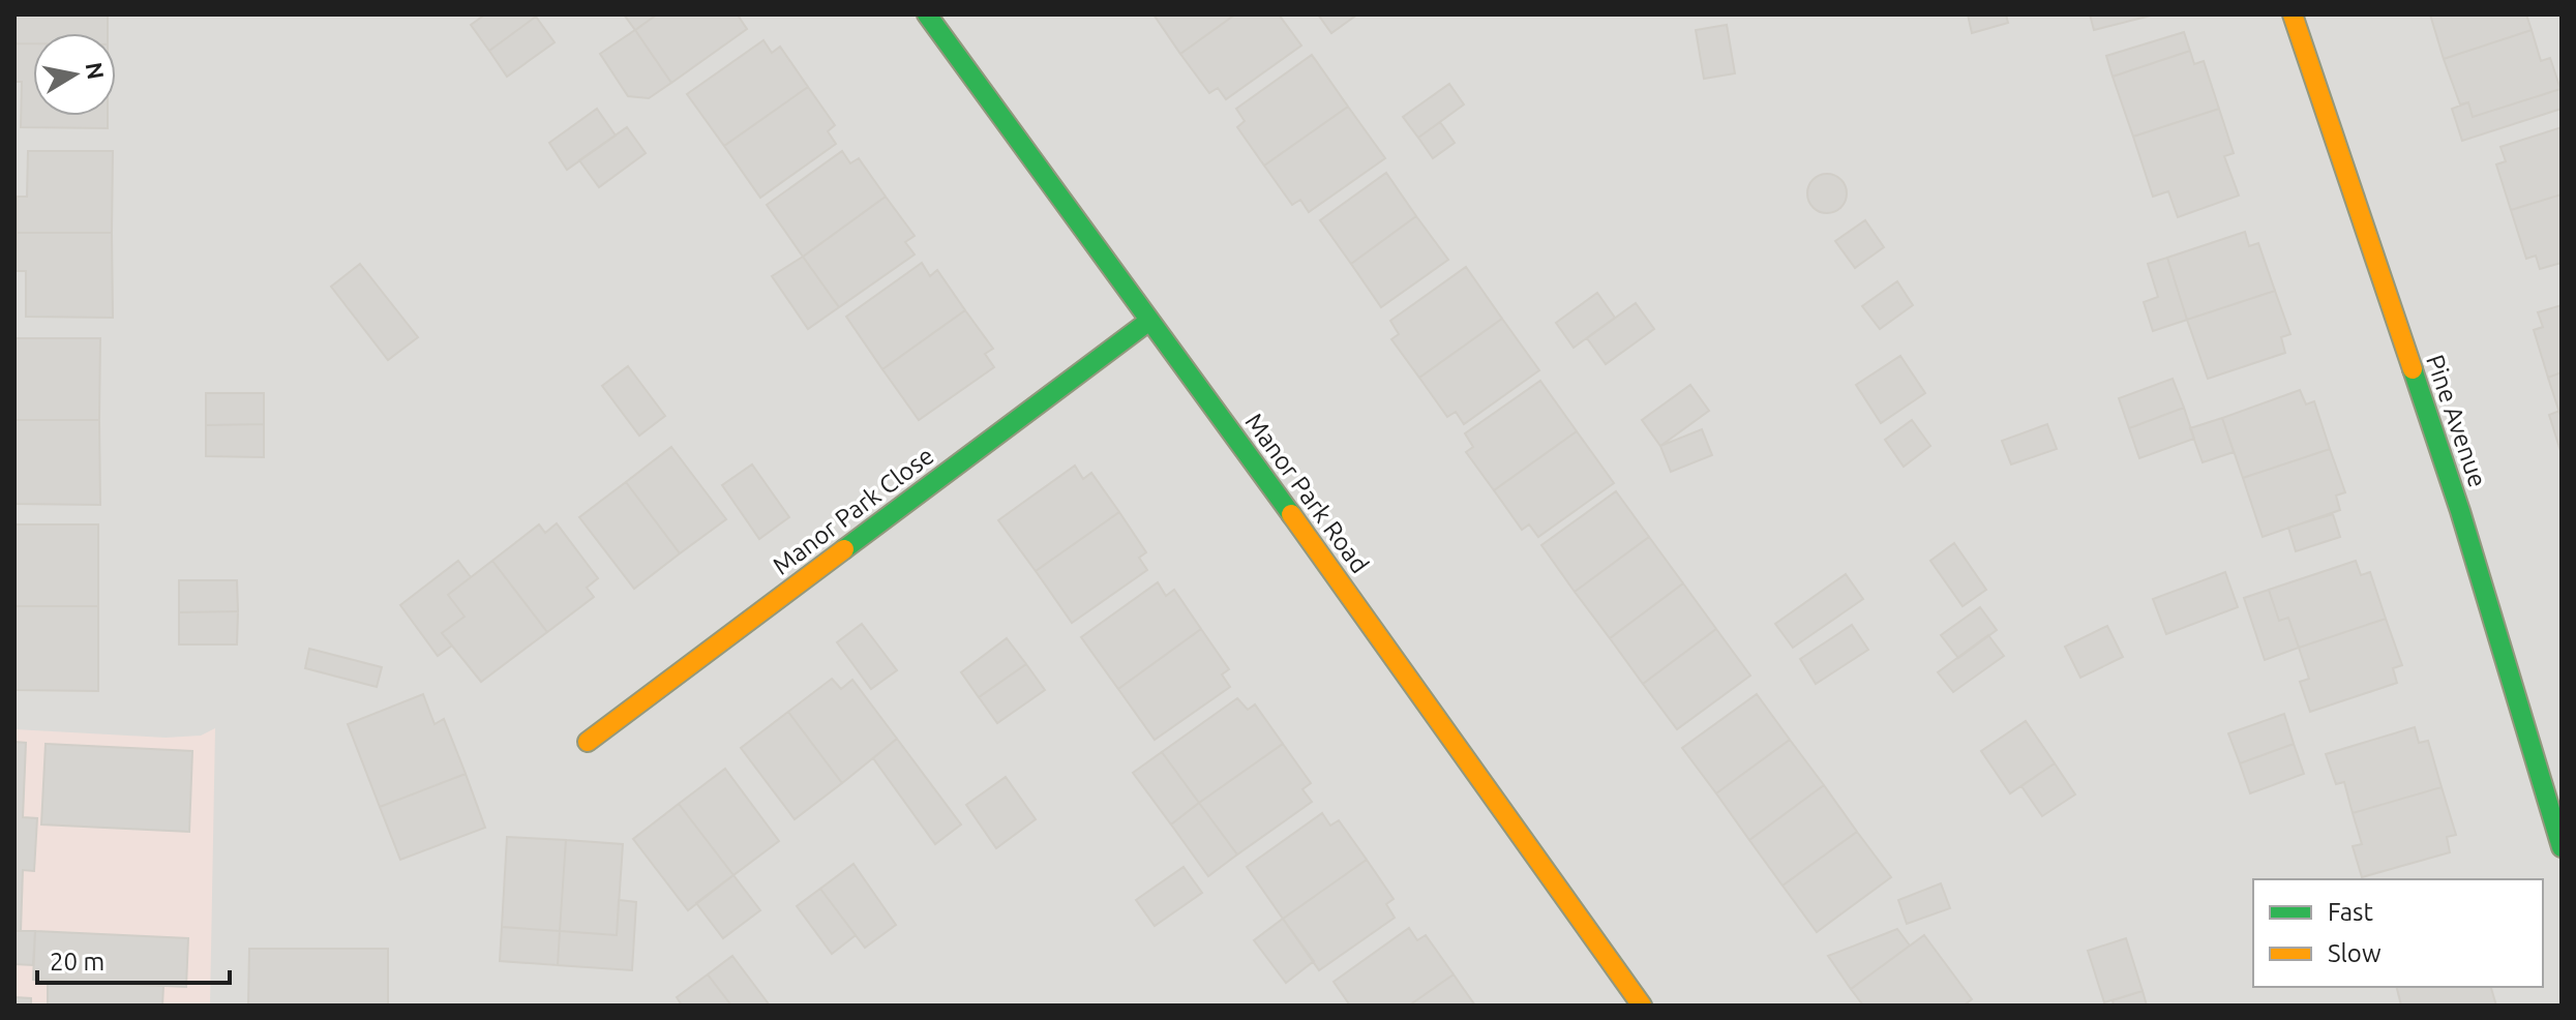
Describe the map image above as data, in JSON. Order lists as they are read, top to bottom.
{
  "streets": {
    "street": ["Pine Avenue", "Manor Park Road", "Manor Park Close"]
  },
  "crossings": [
    ["Manor Park Road", "Manor Park Close"]
  ],
  "legend": ["Fast", "Slow"],
  "scale_bar": "20 m",
  "north": "right"
}
